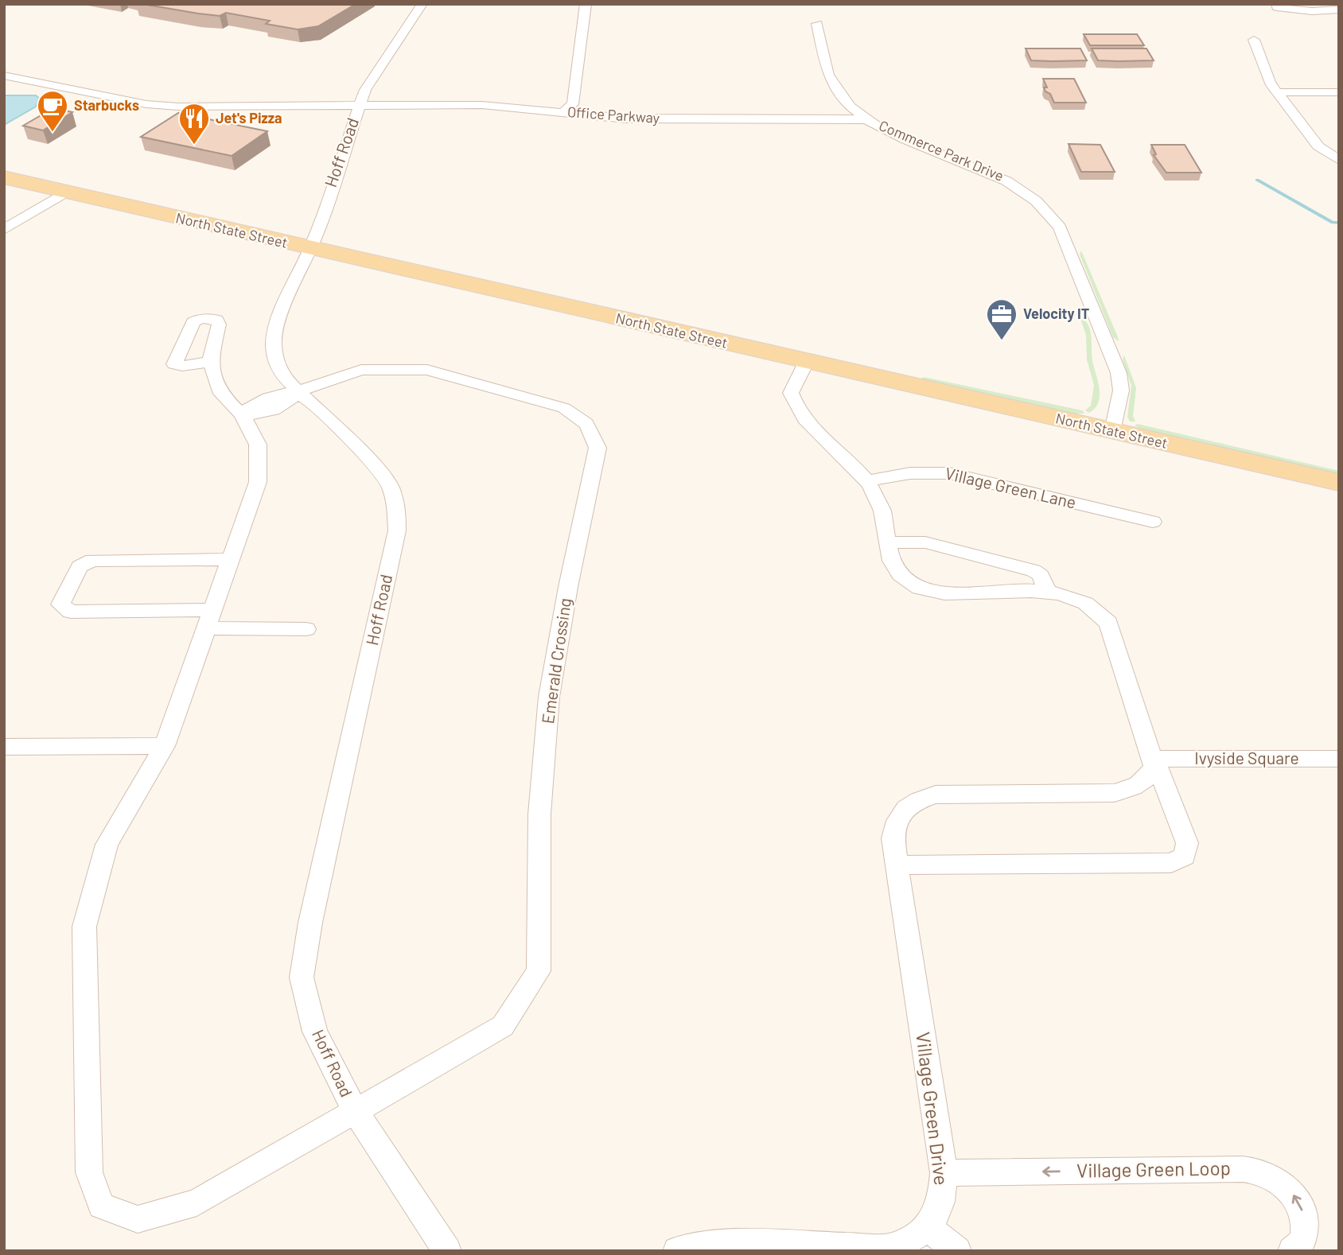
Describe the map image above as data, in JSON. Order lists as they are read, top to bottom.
{
  "streets": {
    "main road": ["North State Street"],
    "street": [
      "Office Parkway",
      "Commerce Park Drive",
      "Hoff Road",
      "Village Green Lane",
      "Emerald Crossing",
      "Ivyside Square",
      "Village Green Drive",
      "Village Green Loop"
    ]
  },
  "crossings": [
    ["Office Parkway", "Commerce Park Drive"],
    ["Office Parkway", "Hoff Road"],
    ["Commerce Park Drive", "North State Street"],
    ["Hoff Road", "North State Street"],
    ["Hoff Road", "Emerald Crossing"],
    ["Ivyside Square", "Village Green Drive"],
    ["Village Green Drive", "Village Green Loop"]
  ],
  "one_way": ["Village Green Loop"],
  "places": {
    "cafe": ["Starbucks"],
    "restaurant": ["Jet's Pizza"],
    "office": ["Velocity IT"]
  }
}
